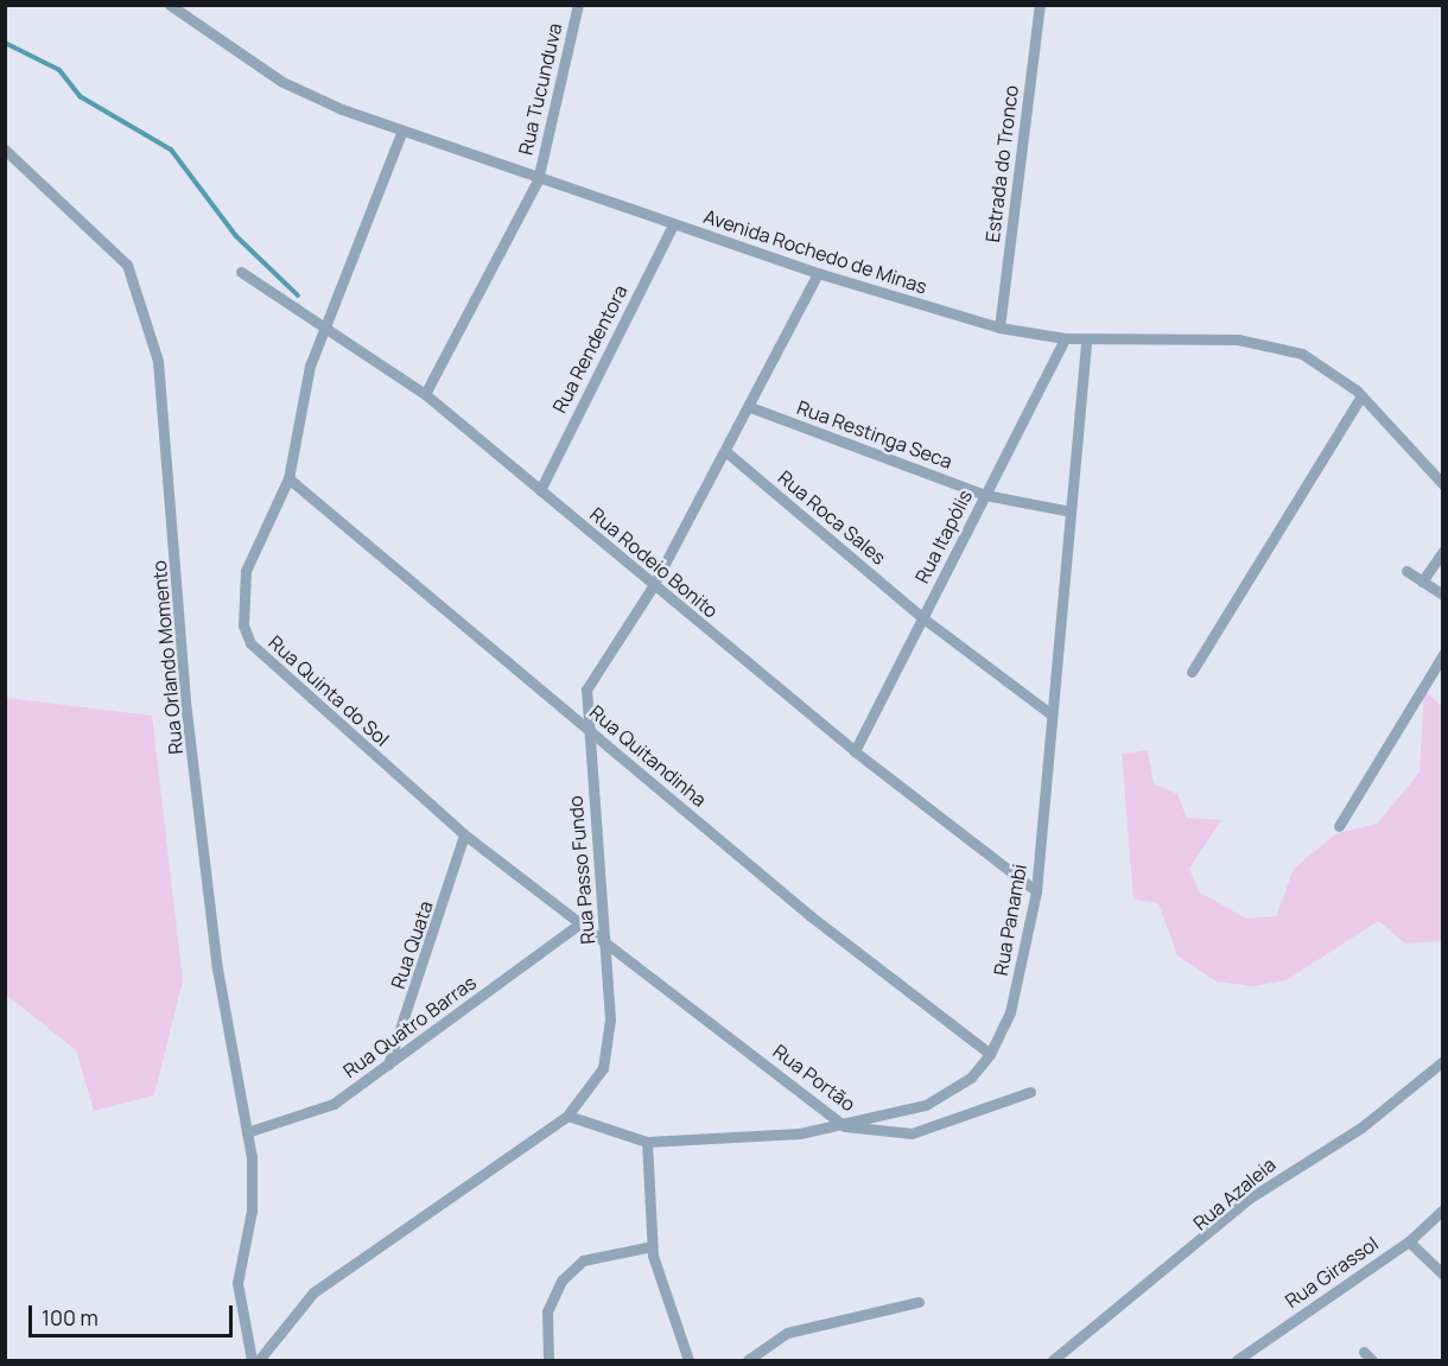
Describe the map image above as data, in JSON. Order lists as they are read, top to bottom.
{
  "streets": {
    "street": [
      "Rua Tucunduva",
      "Estrada do Tronco",
      "Avenida Rochedo de Minas",
      "Rua Rendentora",
      "Rua Restinga Seca",
      "Rua Roca Sales",
      "Rua Itapólis",
      "Rua Rodeio Bonito",
      "Rua Orlando Momento",
      "Rua Quinta do Sol",
      "Rua Quitandinha",
      "Rua Passo Fundo",
      "Rua Panambi",
      "Rua Quata",
      "Rua Quatro Barras",
      "Rua Portão",
      "Rua Azaleia",
      "Rua Girassol"
    ]
  },
  "crossings": [
    ["Rua Tucunduva", "Avenida Rochedo de Minas"],
    ["Rua Tucunduva", "Rua Rodeio Bonito"],
    ["Estrada do Tronco", "Avenida Rochedo de Minas"],
    ["Avenida Rochedo de Minas", "Rua Rendentora"],
    ["Avenida Rochedo de Minas", "Rua Itapólis"],
    ["Avenida Rochedo de Minas", "Rua Quinta do Sol"],
    ["Avenida Rochedo de Minas", "Rua Passo Fundo"],
    ["Avenida Rochedo de Minas", "Rua Panambi"],
    ["Rua Rendentora", "Rua Rodeio Bonito"],
    ["Rua Restinga Seca", "Rua Itapólis"],
    ["Rua Restinga Seca", "Rua Passo Fundo"],
    ["Rua Restinga Seca", "Rua Panambi"],
    ["Rua Roca Sales", "Rua Itapólis"],
    ["Rua Roca Sales", "Rua Passo Fundo"],
    ["Rua Roca Sales", "Rua Panambi"],
    ["Rua Itapólis", "Rua Rodeio Bonito"],
    ["Rua Rodeio Bonito", "Rua Quinta do Sol"],
    ["Rua Rodeio Bonito", "Rua Passo Fundo"],
    ["Rua Rodeio Bonito", "Rua Panambi"],
    ["Rua Orlando Momento", "Rua Quatro Barras"],
    ["Rua Quinta do Sol", "Rua Quitandinha"],
    ["Rua Quinta do Sol", "Rua Passo Fundo"],
    ["Rua Quinta do Sol", "Rua Quata"],
    ["Rua Quinta do Sol", "Rua Quatro Barras"],
    ["Rua Quinta do Sol", "Rua Portão"],
    ["Rua Quitandinha", "Rua Passo Fundo"],
    ["Rua Quitandinha", "Rua Panambi"],
    ["Rua Passo Fundo", "Rua Panambi"],
    ["Rua Passo Fundo", "Rua Portão"],
    ["Rua Panambi", "Rua Portão"],
    ["Rua Quata", "Rua Quatro Barras"]
  ],
  "scale_bar": "100 m"
}
